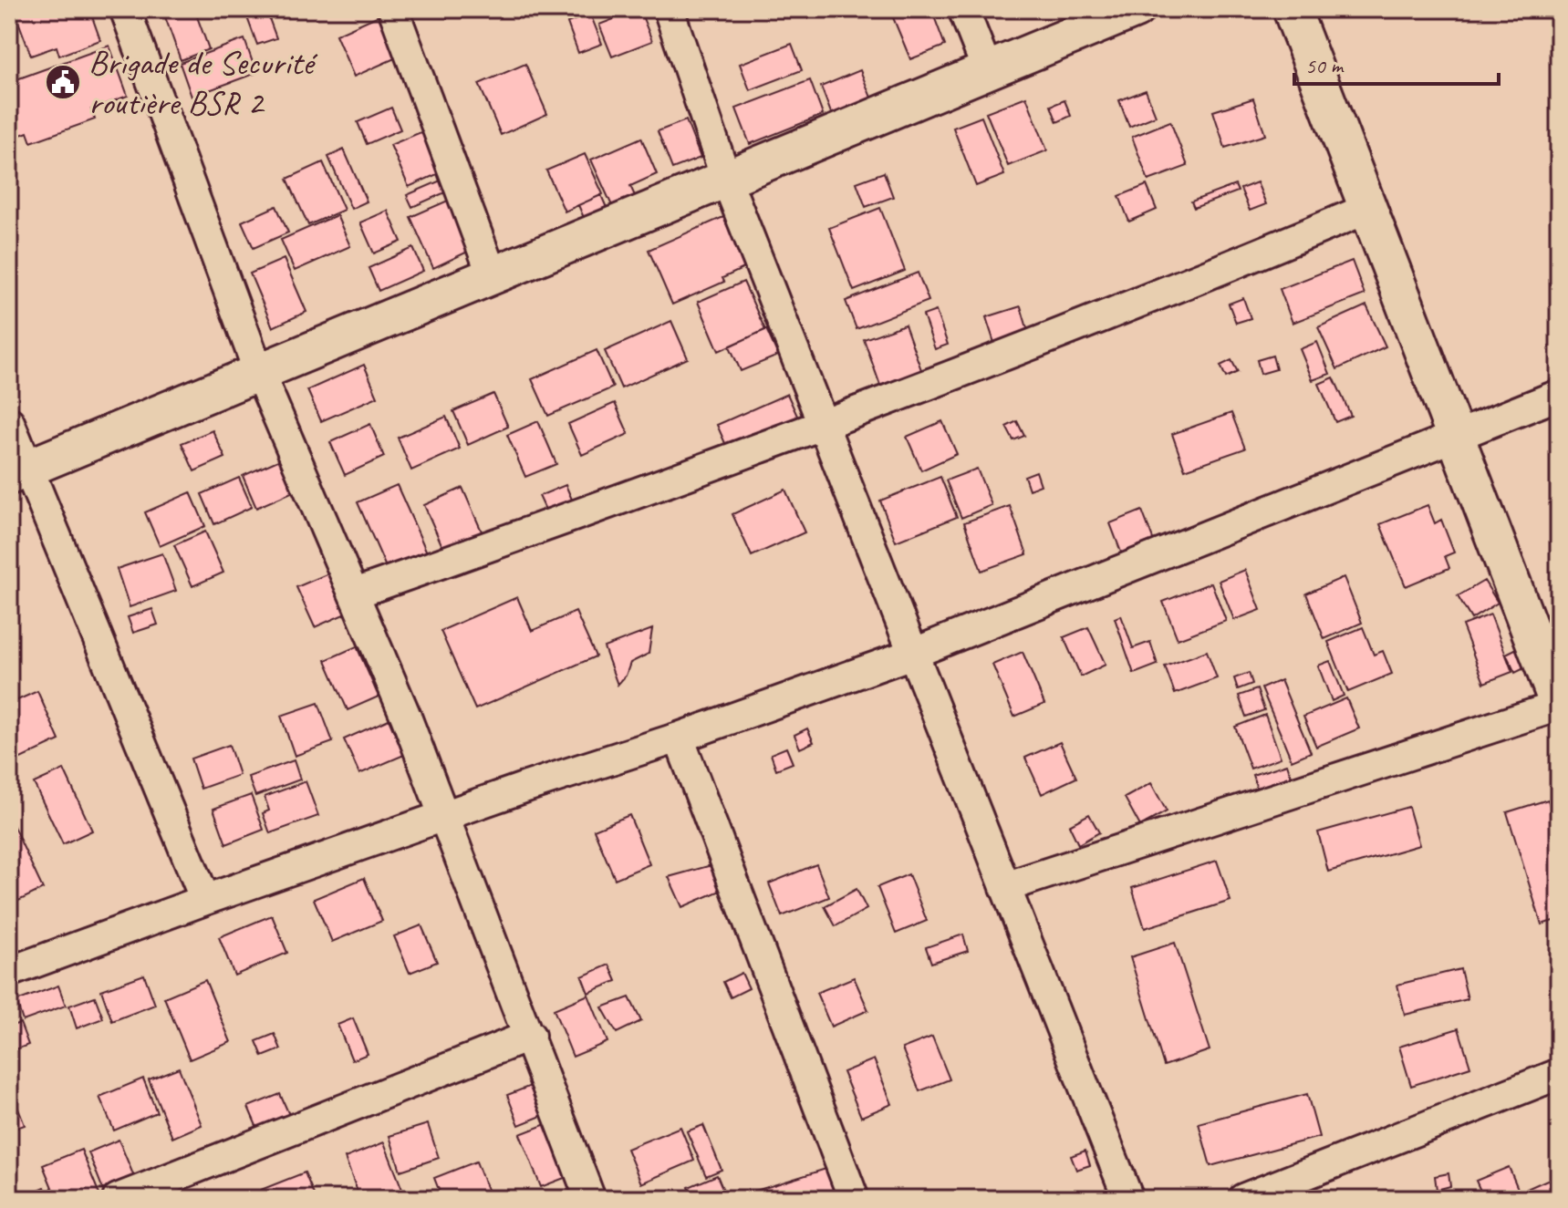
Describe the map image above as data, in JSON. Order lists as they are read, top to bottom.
{
  "places": {
    "public building": ["Brigade de Securité routière BSR 2"]
  },
  "scale_bar": "50 m"
}
